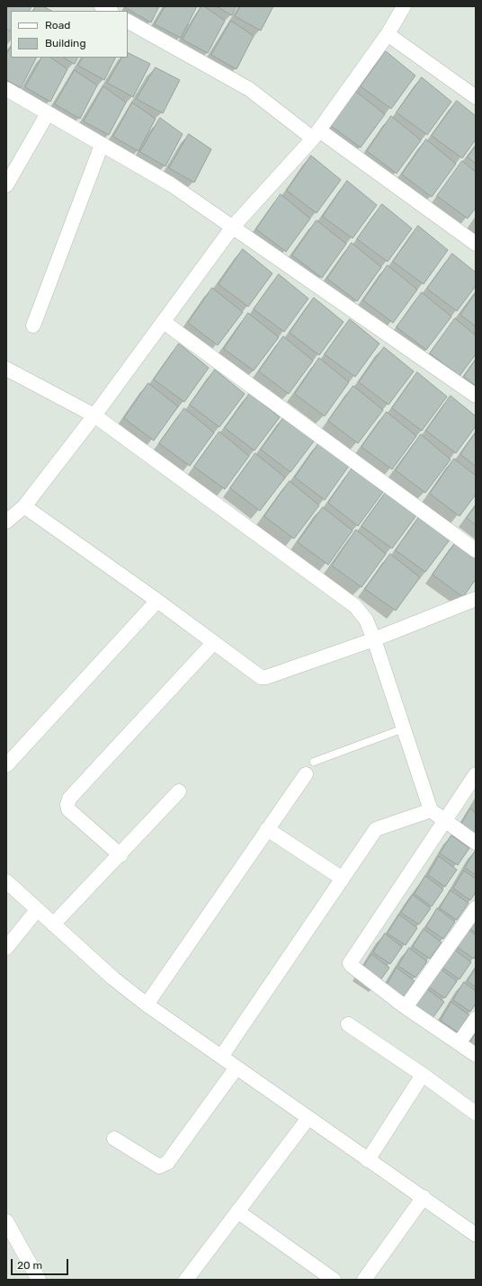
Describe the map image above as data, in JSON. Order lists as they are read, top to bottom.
{
  "legend": ["Road", "Building"],
  "scale_bar": "20 m"
}
